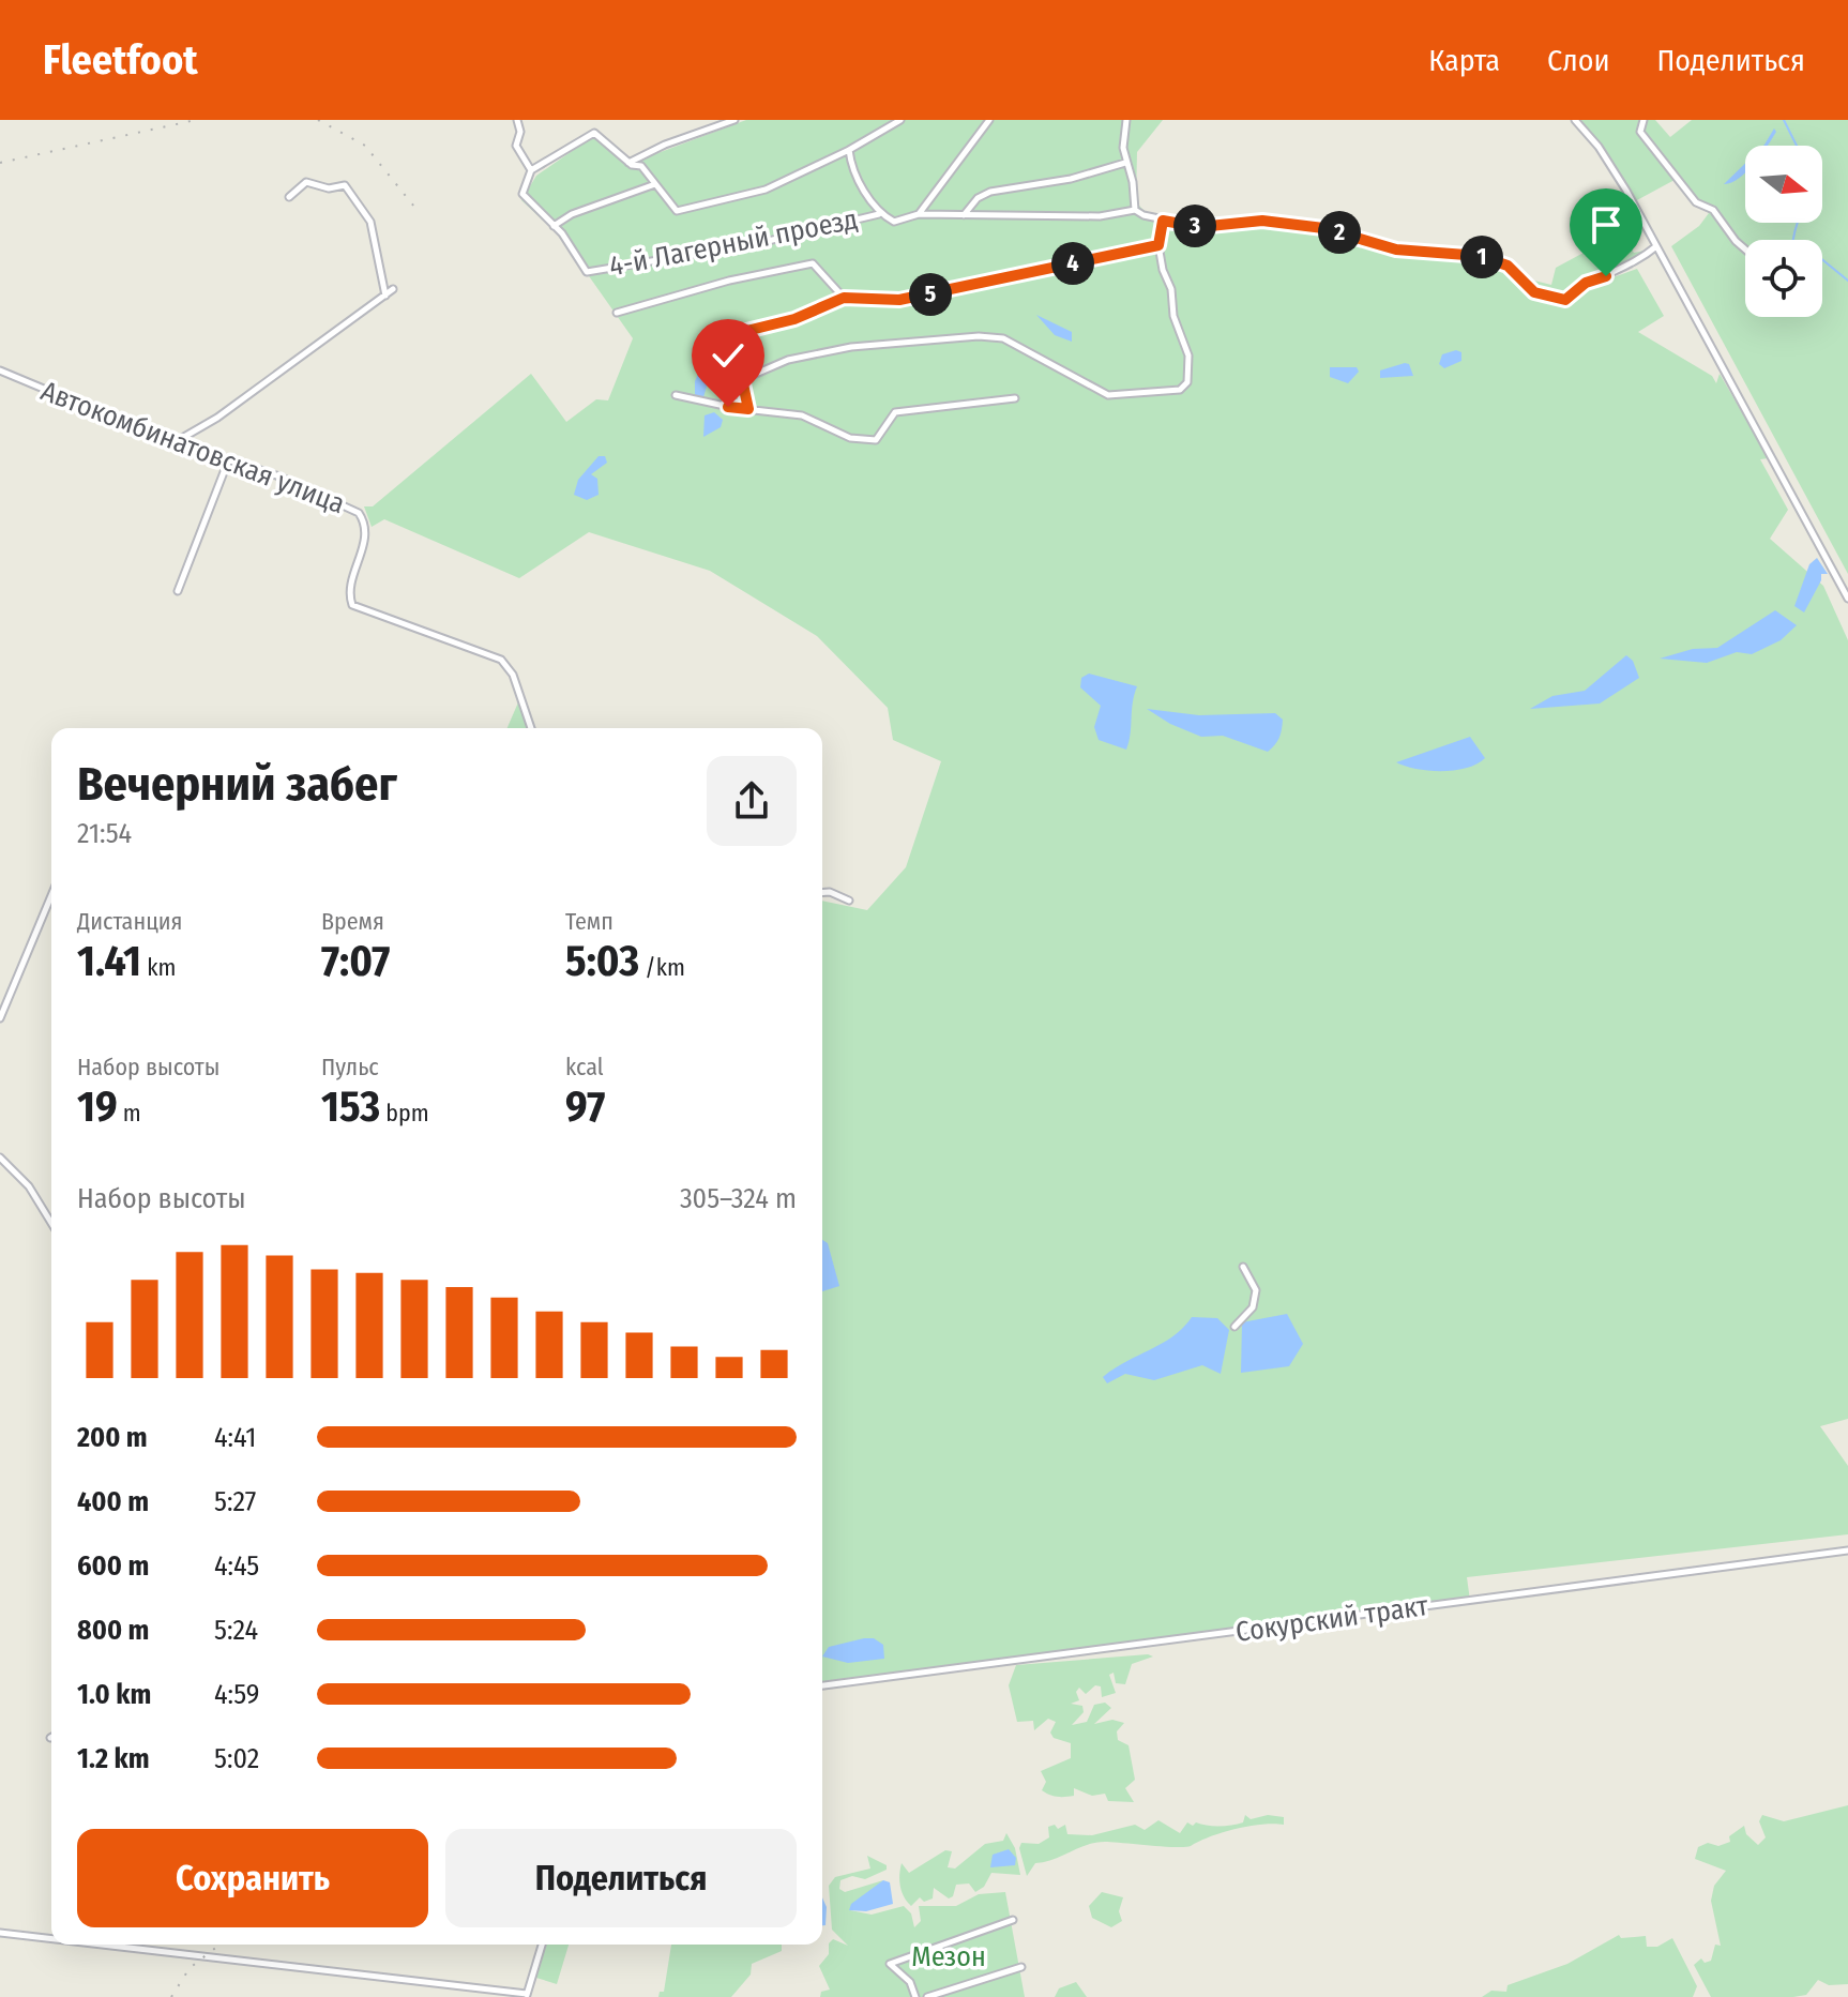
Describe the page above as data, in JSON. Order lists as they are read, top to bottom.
{
  "streets": {
    "street": ["4-й Лагерный проезд", "Автокомбинатовская улица", "Сокурский тракт"]
  },
  "parks": ["Мезон"],
  "north": "right",
  "page": {
    "header": "Fleetfoot",
    "nav": ["Карта", "Слои", "Поделиться"],
    "pins": [
      "3",
      "2",
      "1",
      "4",
      "5"
    ],
    "heading": ["Вечерний забег", "21:54"],
    "stats": [
      ["Дистанция", "1.41 km"],
      ["Время", "7:07"],
      ["Темп", "5:03 /km"],
      ["Набор высоты", "19 m"],
      ["Пульс", "153 bpm"],
      ["kcal", "97"]
    ],
    "chart": ["Набор высоты", "305–324 m"],
    "list": [
      {
        "name": "200 m",
        "note": "4:41"
      },
      {
        "name": "400 m",
        "note": "5:27"
      },
      {
        "name": "600 m",
        "note": "4:45"
      },
      {
        "name": "800 m",
        "note": "5:24"
      },
      {
        "name": "1.0 km",
        "note": "4:59"
      },
      {
        "name": "1.2 km",
        "note": "5:02"
      }
    ],
    "buttons": ["Сохранить", "Поделиться"]
  }
}
